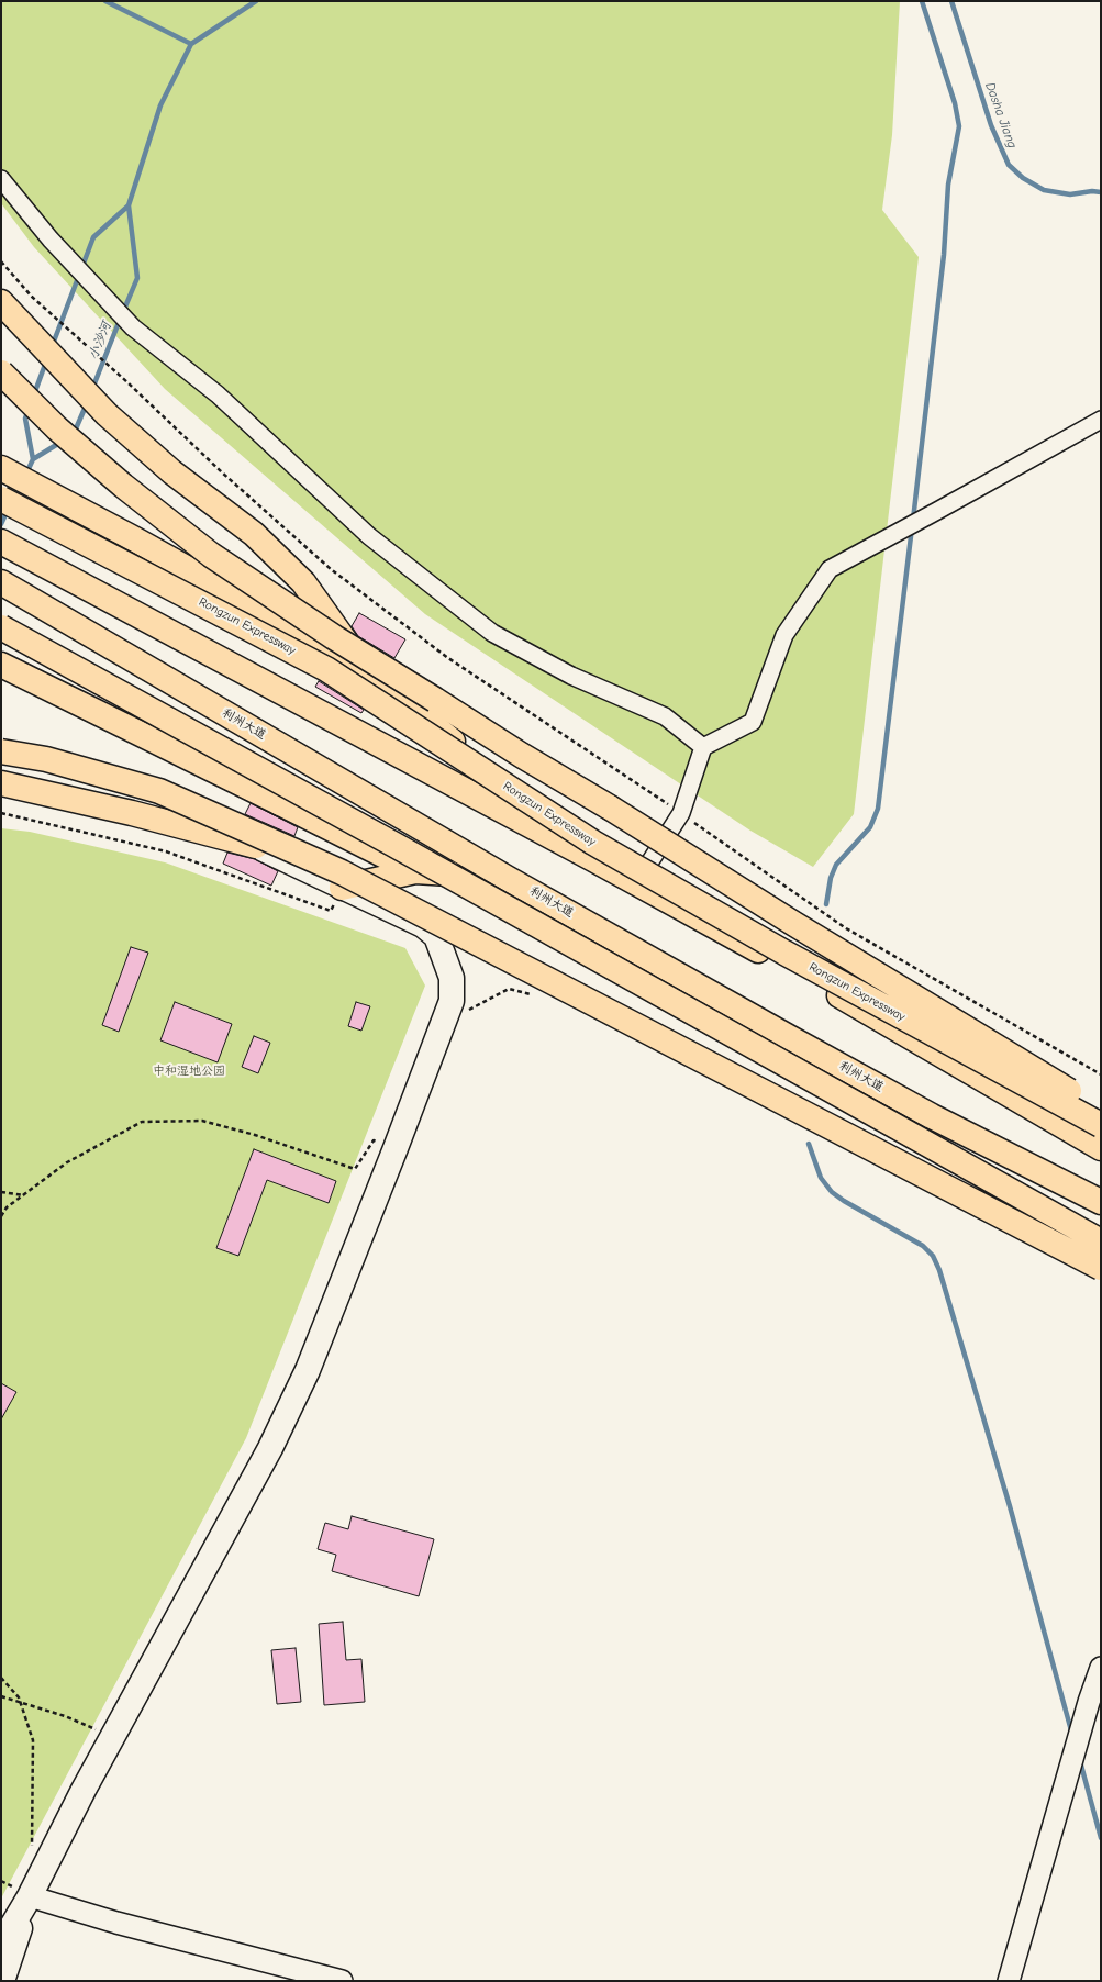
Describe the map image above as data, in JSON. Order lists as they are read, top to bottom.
{
  "streets": {
    "highway": ["Rongzun Expressway", "利州大道"]
  },
  "water": ["Dasha Jiang", "小沙河"],
  "parks": ["中和湿地公园"]
}
